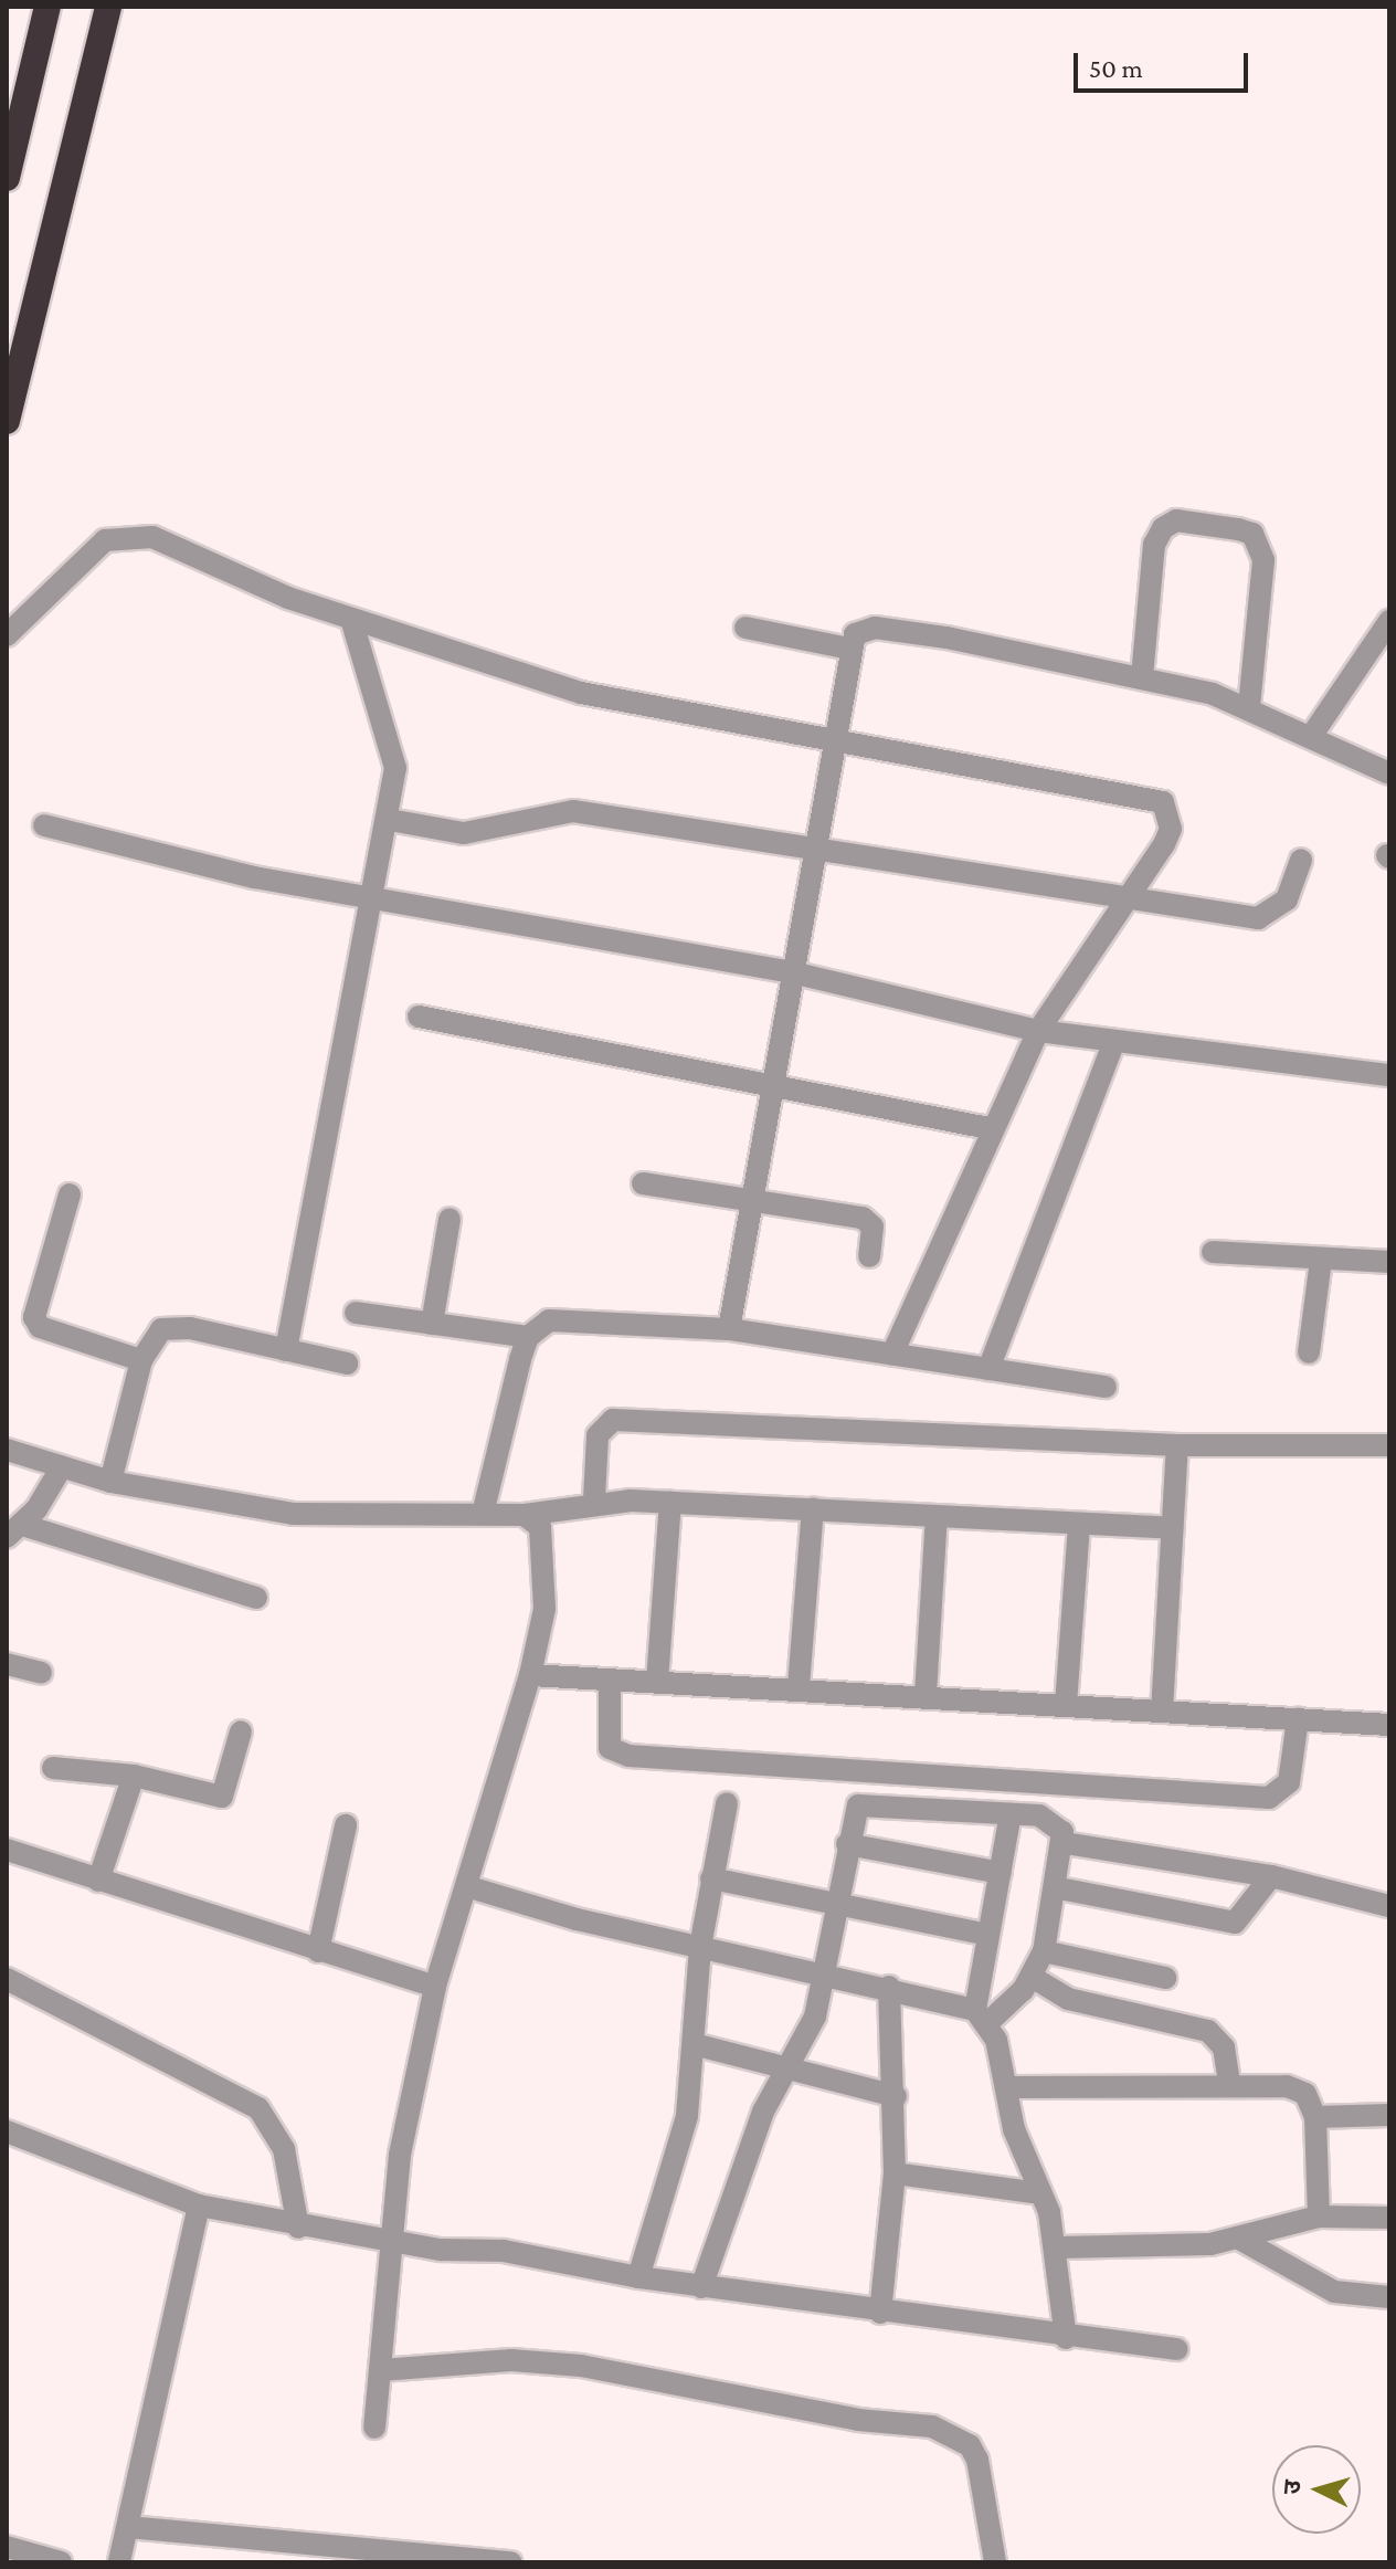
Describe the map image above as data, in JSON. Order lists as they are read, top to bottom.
{
  "scale_bar": "50 m",
  "north": "left"
}
